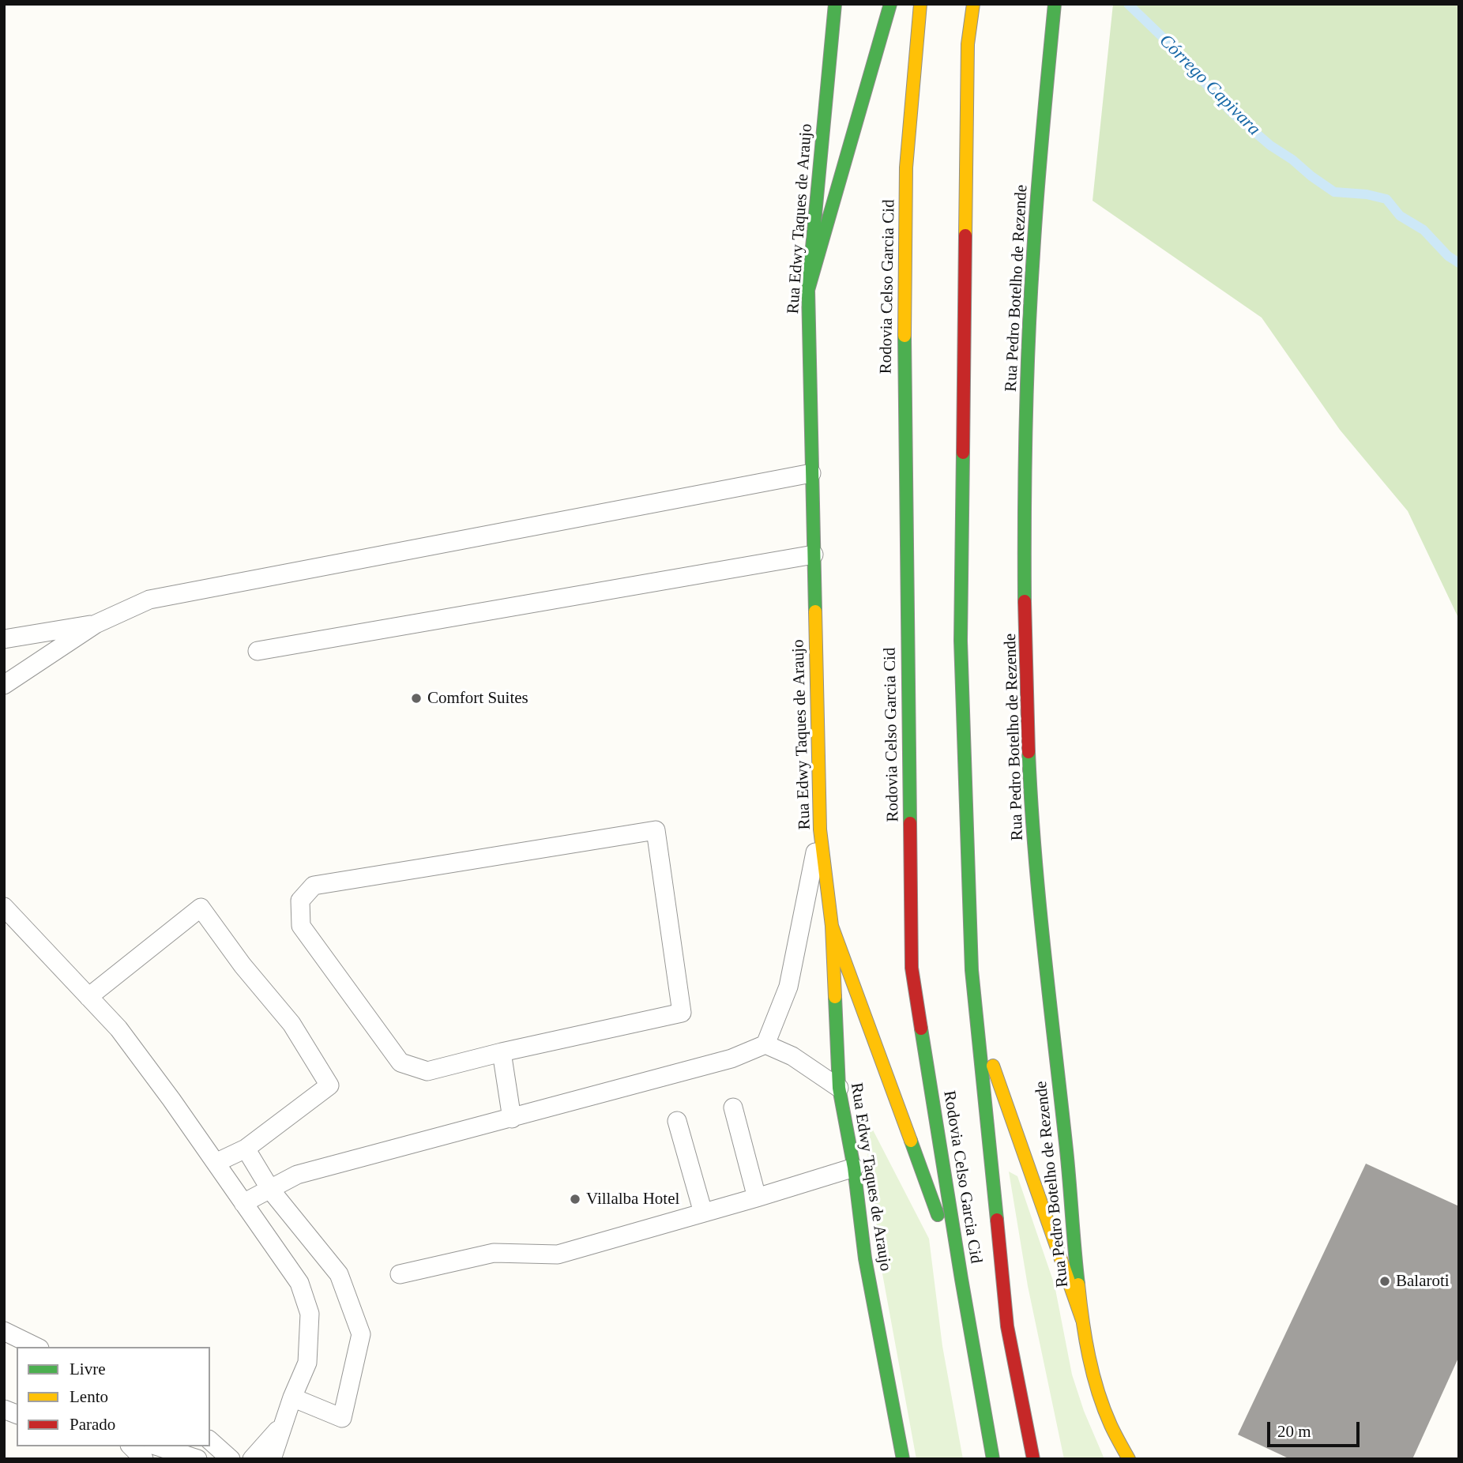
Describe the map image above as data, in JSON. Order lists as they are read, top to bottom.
{
  "streets": {
    "main road": ["Rua Edwy Taques de Araujo", "Rodovia Celso Garcia Cid", "Rua Pedro Botelho de Rezende"]
  },
  "water": ["Córrego Capivara"],
  "places": ["Comfort Suites", "Villalba Hotel", "Balaroti"],
  "legend": ["Livre", "Lento", "Parado"],
  "scale_bar": "20 m"
}
